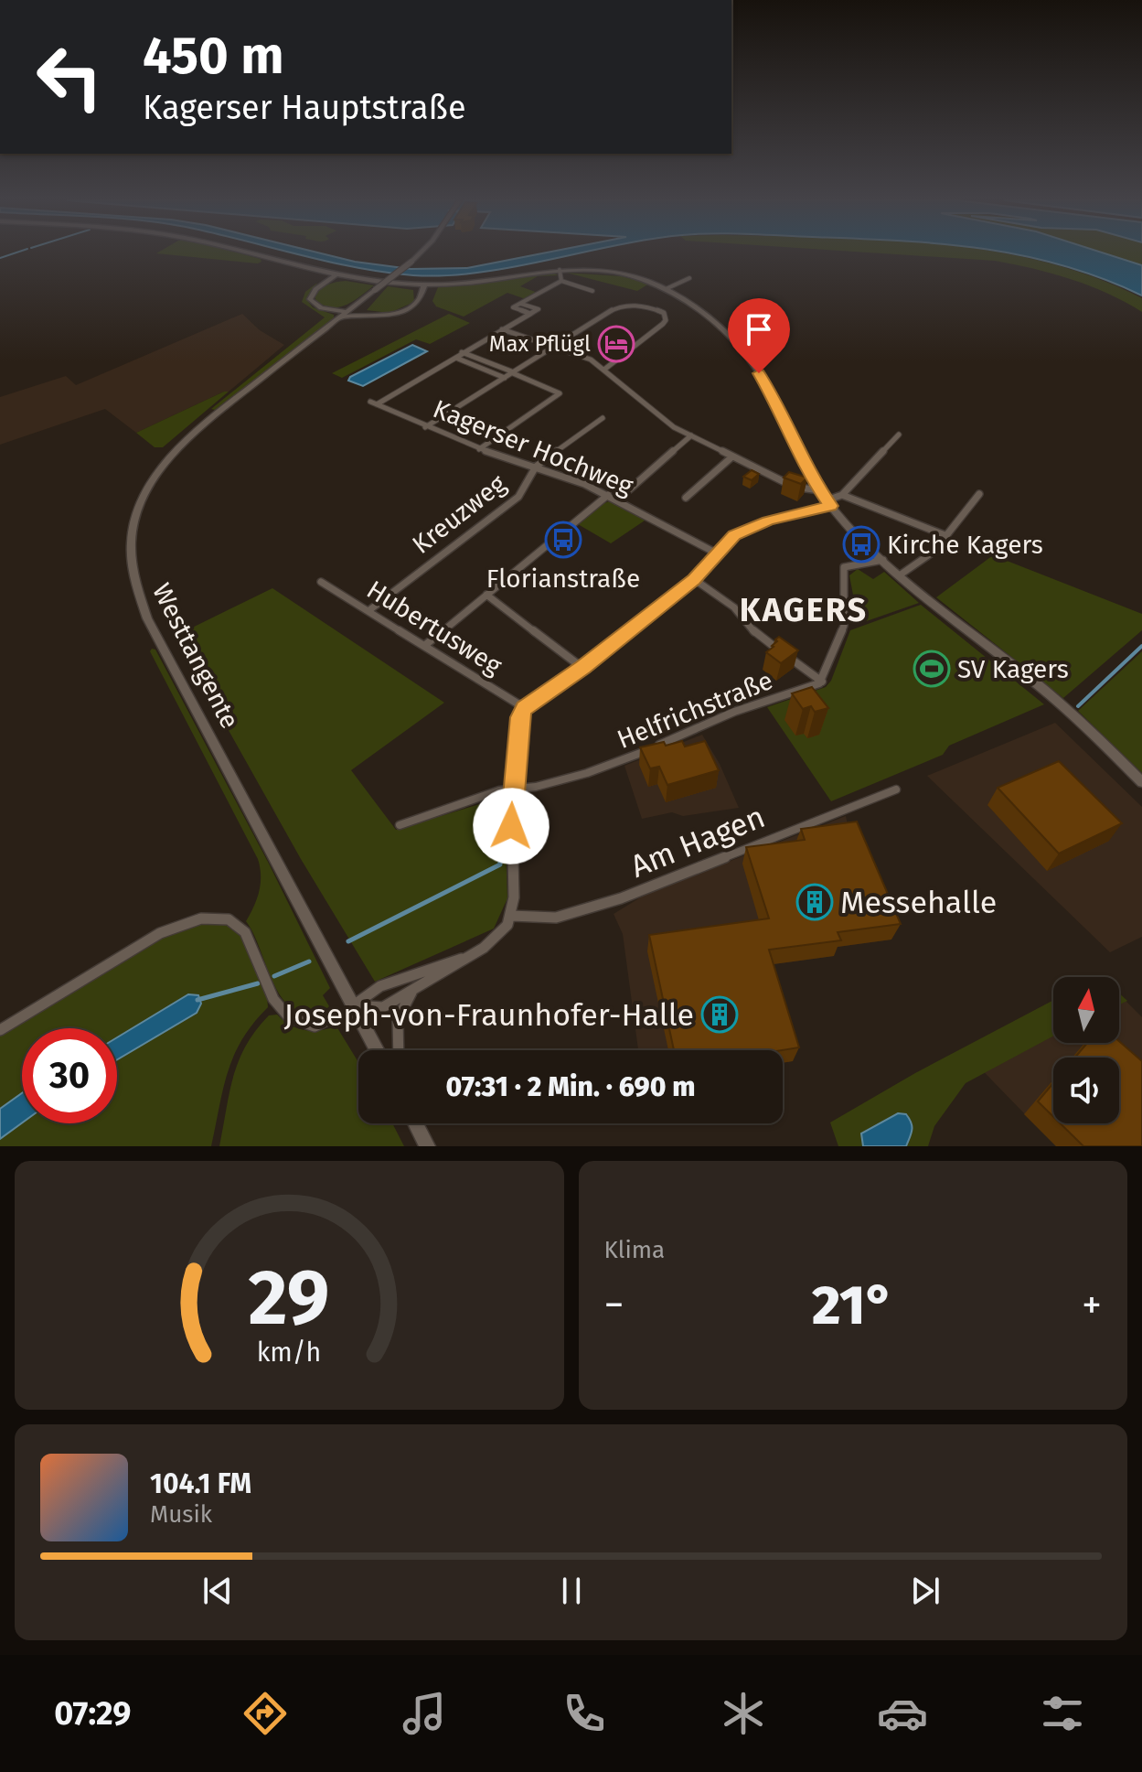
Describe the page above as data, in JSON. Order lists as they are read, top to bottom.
{
  "streets": {
    "street": [
      "Kagerser Hochweg",
      "Kreuzweg",
      "Hubertusweg",
      "Westtangente",
      "Helfrichstraße",
      "Am Hagen"
    ]
  },
  "crossings": [
    ["Kagerser Hochweg", "Kreuzweg"],
    ["Kreuzweg", "Hubertusweg"]
  ],
  "districts": ["KAGERS"],
  "places": {
    "hotel": ["Max Pflügl"],
    "bus stop": ["Florianstraße", "Kirche Kagers"],
    "sports": ["SV Kagers"],
    "building": ["Messehalle", "Joseph-von-Fraunhofer-Halle"]
  },
  "north": "top",
  "page": {
    "turn": ["450 m", "Kagerser Hauptstraße"],
    "limit": "30",
    "trip": "07:31 · 2 Min. · 690 m",
    "tile": "Klima",
    "heat": ["−", "21°", "+"],
    "song": ["104.1 FM", "Musik"],
    "tabs": "07:29",
    "gauge": ["29", "km/h"]
  }
}
